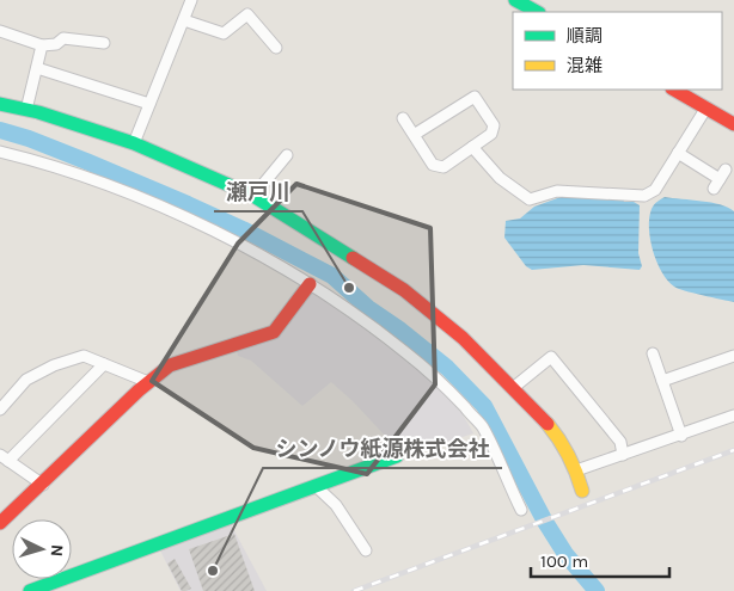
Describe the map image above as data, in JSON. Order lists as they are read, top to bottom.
{
  "places": ["瀬戸川", "シンノウ紙源株式会社"],
  "legend": ["順調", "混雑"],
  "scale_bar": "100 m",
  "north": "right"
}
